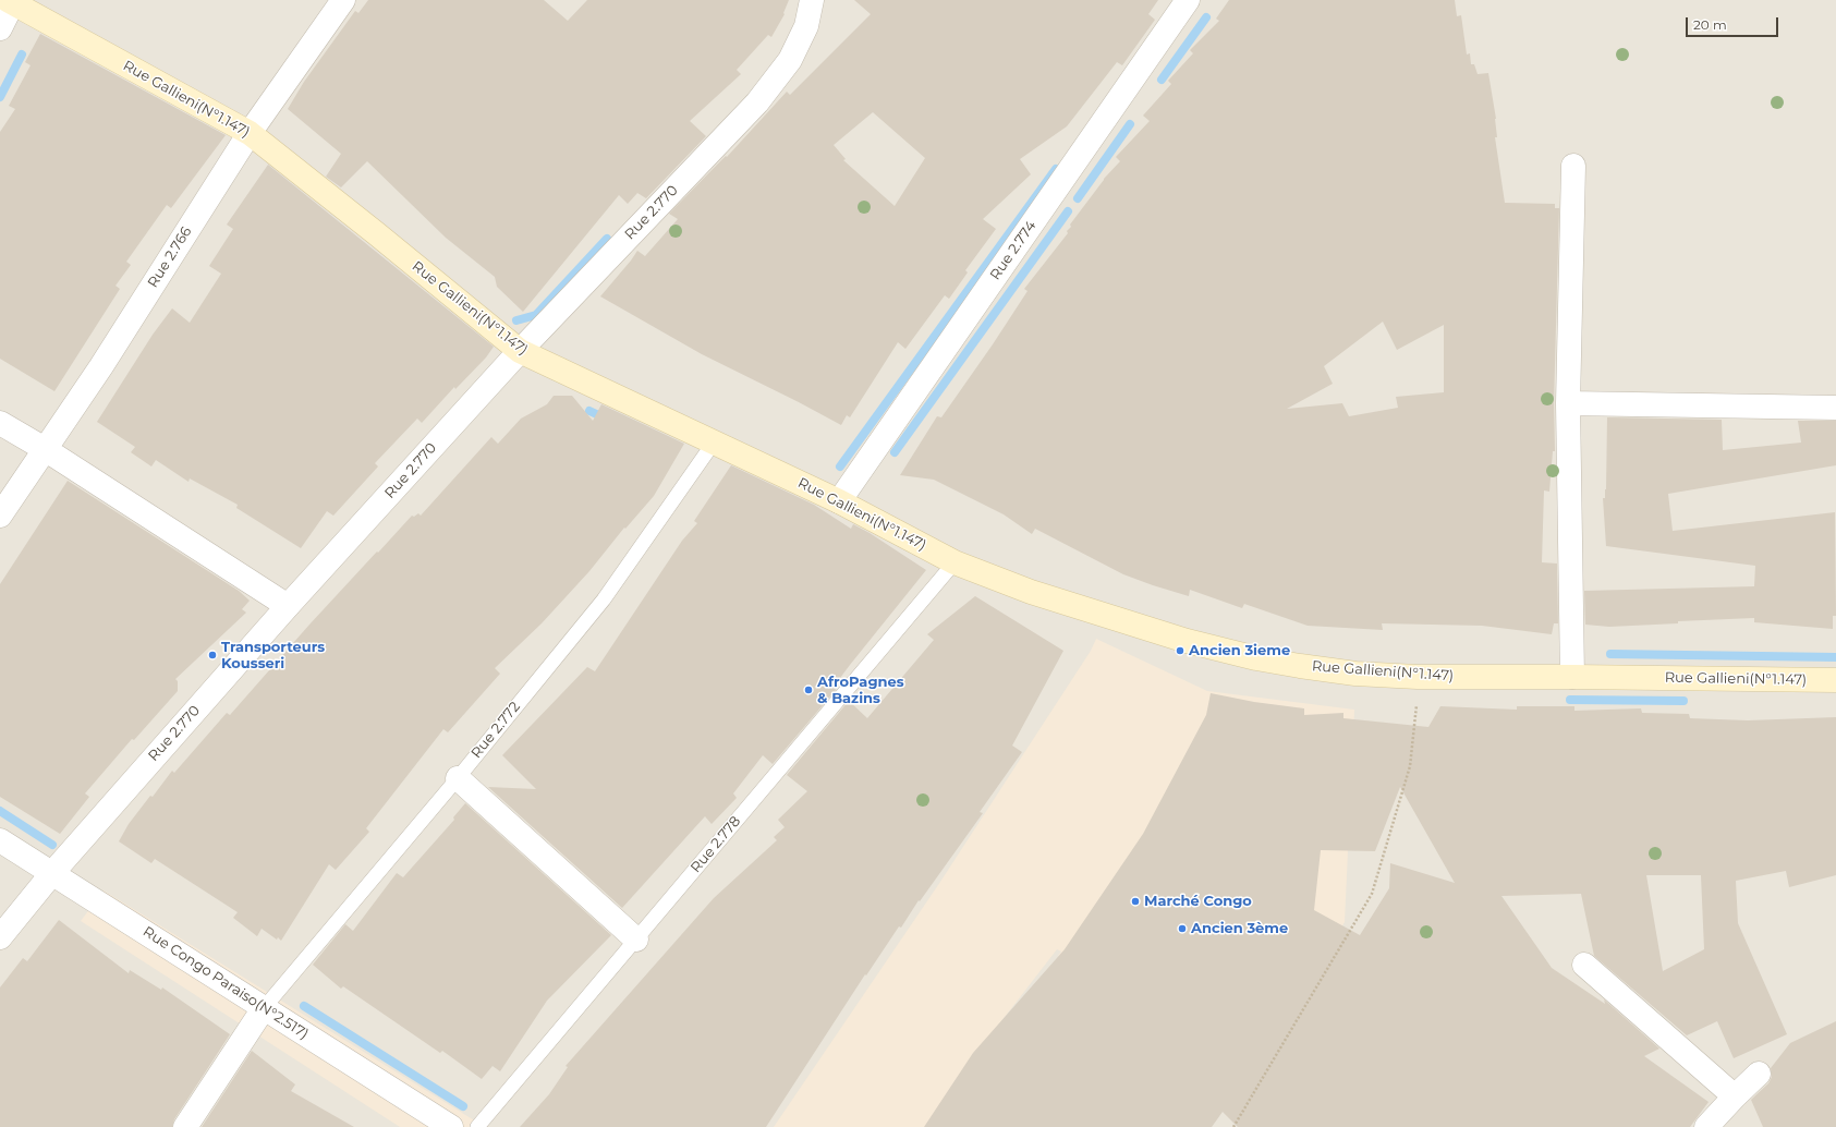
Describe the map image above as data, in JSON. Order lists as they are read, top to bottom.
{
  "streets": {
    "main road": ["Rue Gallieni(N°1.147)"],
    "street": [
      "Rue 2.770",
      "Rue 2.774",
      "Rue 2.766",
      "Rue Congo Paraiso(N°2.517)"
    ],
    "lane": ["Rue 2.772", "Rue 2.778"]
  },
  "crossings": [
    ["Rue Gallieni(N°1.147)", "Rue 2.770"],
    ["Rue Gallieni(N°1.147)", "Rue 2.774"],
    ["Rue Gallieni(N°1.147)", "Rue 2.766"],
    ["Rue Gallieni(N°1.147)", "Rue 2.772"],
    ["Rue Gallieni(N°1.147)", "Rue 2.778"],
    ["Rue 2.770", "Rue Congo Paraiso(N°2.517)"],
    ["Rue 2.772", "Rue Congo Paraiso(N°2.517)"]
  ],
  "places": [
    "Ancien 3ieme",
    "Transporteurs Kousseri",
    "AfroPagnes & Bazins",
    "Marché Congo",
    "Ancien 3ème"
  ],
  "scale_bar": "20 m"
}
